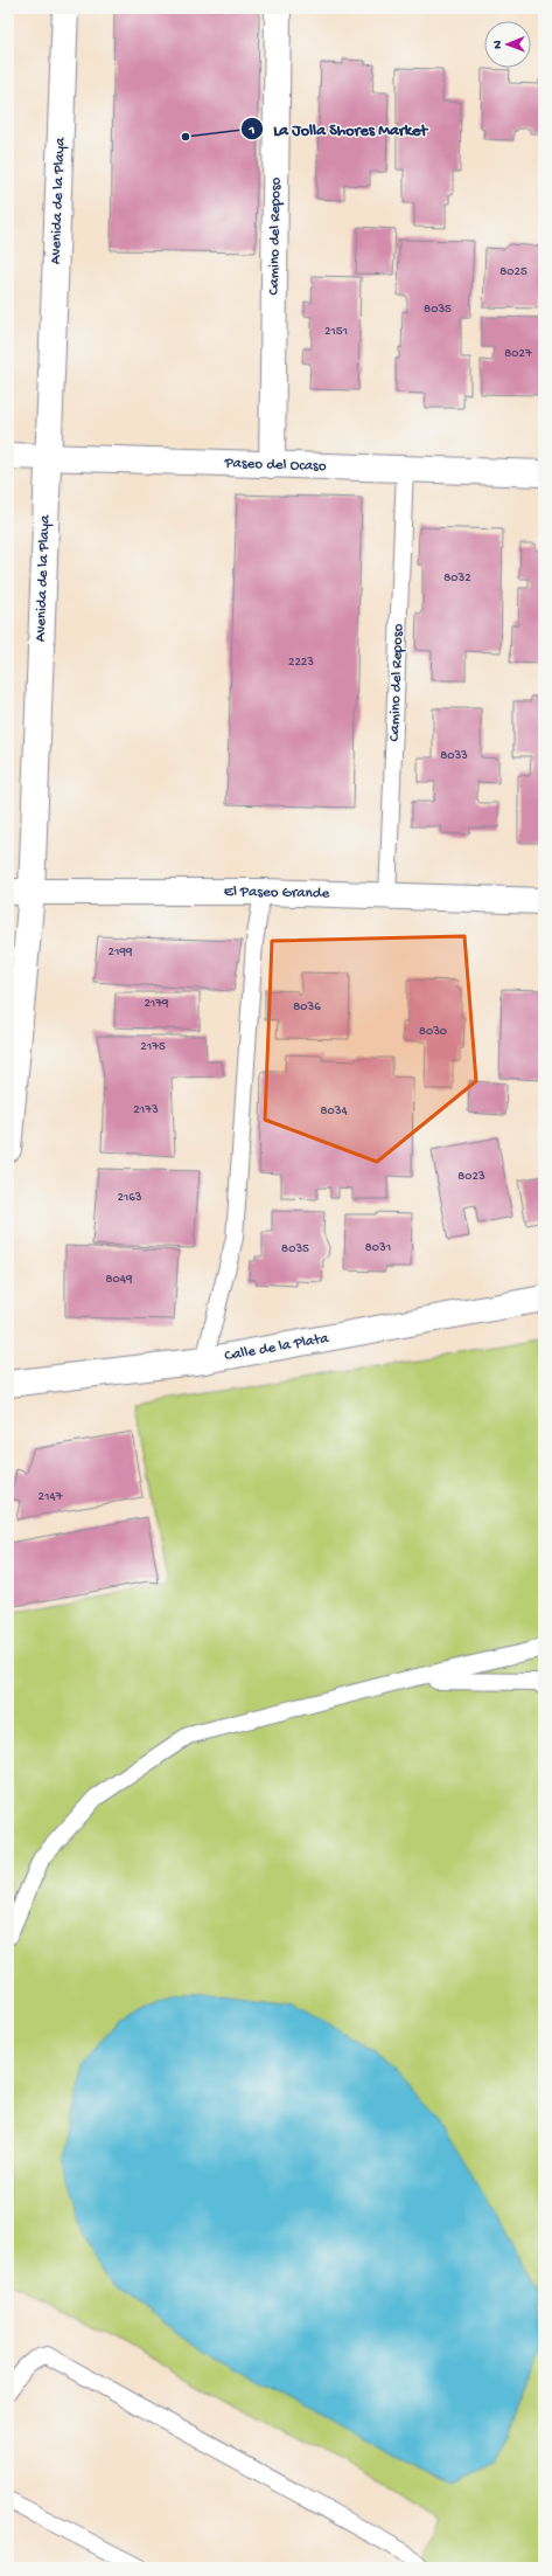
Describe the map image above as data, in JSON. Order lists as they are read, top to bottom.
{
  "streets": {
    "street": [
      "Avenida de la Playa",
      "Camino del Reposo",
      "Paseo del Ocaso",
      "El Paseo Grande",
      "Calle de la Plata"
    ]
  },
  "crossings": [
    ["Avenida de la Playa", "Paseo del Ocaso"],
    ["Avenida de la Playa", "El Paseo Grande"],
    ["Camino del Reposo", "Paseo del Ocaso"],
    ["Camino del Reposo", "El Paseo Grande"]
  ],
  "places": ["La Jolla Shores Market"],
  "house_numbers": [
    "8025",
    "8035",
    "2151",
    "8027",
    "8032",
    "2223",
    "8033",
    "2199",
    "2179",
    "8036",
    "8030",
    "2175",
    "2173",
    "8034",
    "8023",
    "2163",
    "8031",
    "8035",
    "8049",
    "2147"
  ],
  "north": "left"
}
